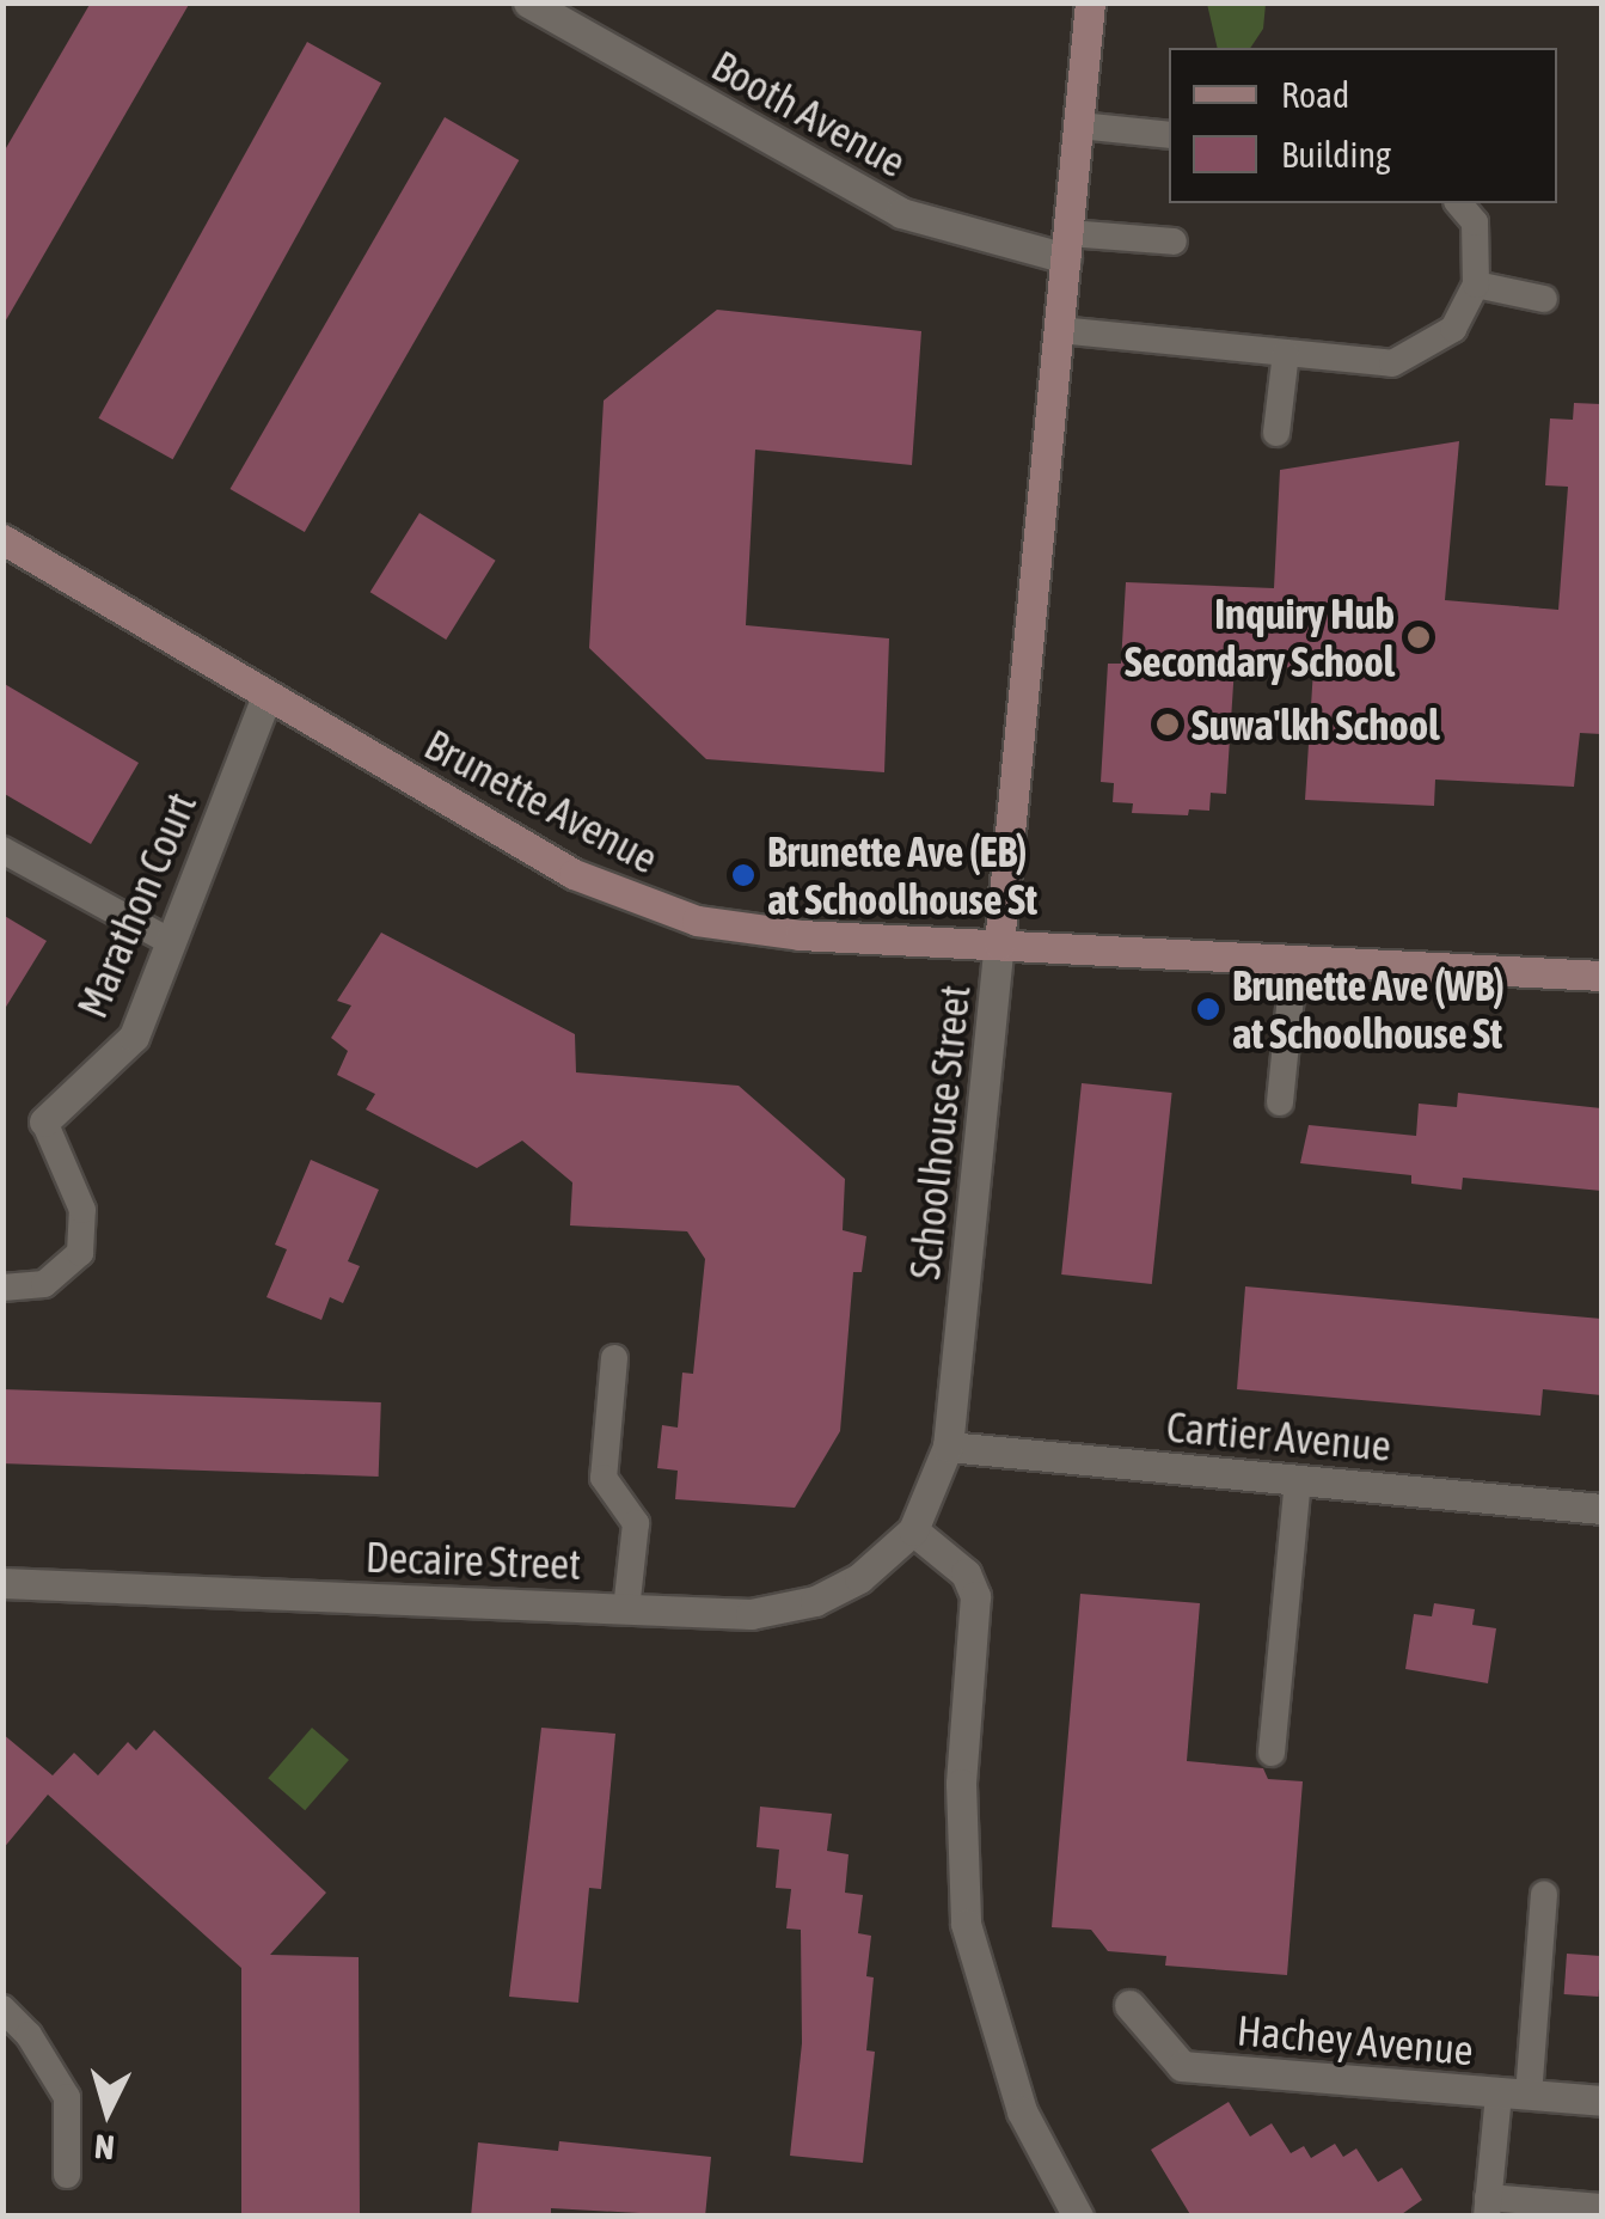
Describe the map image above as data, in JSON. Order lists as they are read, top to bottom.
{
  "streets": {
    "main road": ["Brunette Avenue", "Schoolhouse Street"],
    "street": [
      "Booth Avenue",
      "Marathon Court",
      "Cartier Avenue",
      "Decaire Street",
      "Hachey Avenue"
    ]
  },
  "crossings": [
    ["Booth Avenue", "Schoolhouse Street"],
    ["Brunette Avenue", "Marathon Court"],
    ["Brunette Avenue", "Schoolhouse Street"],
    ["Schoolhouse Street", "Cartier Avenue"],
    ["Schoolhouse Street", "Decaire Street"]
  ],
  "places": [
    "Inquiry Hub Secondary School",
    "Suwa'lkh School",
    "Brunette Ave (EB) at Schoolhouse St",
    "Brunette Ave (WB) at Schoolhouse St"
  ],
  "legend": ["Road", "Building"],
  "north": "bottom"
}
